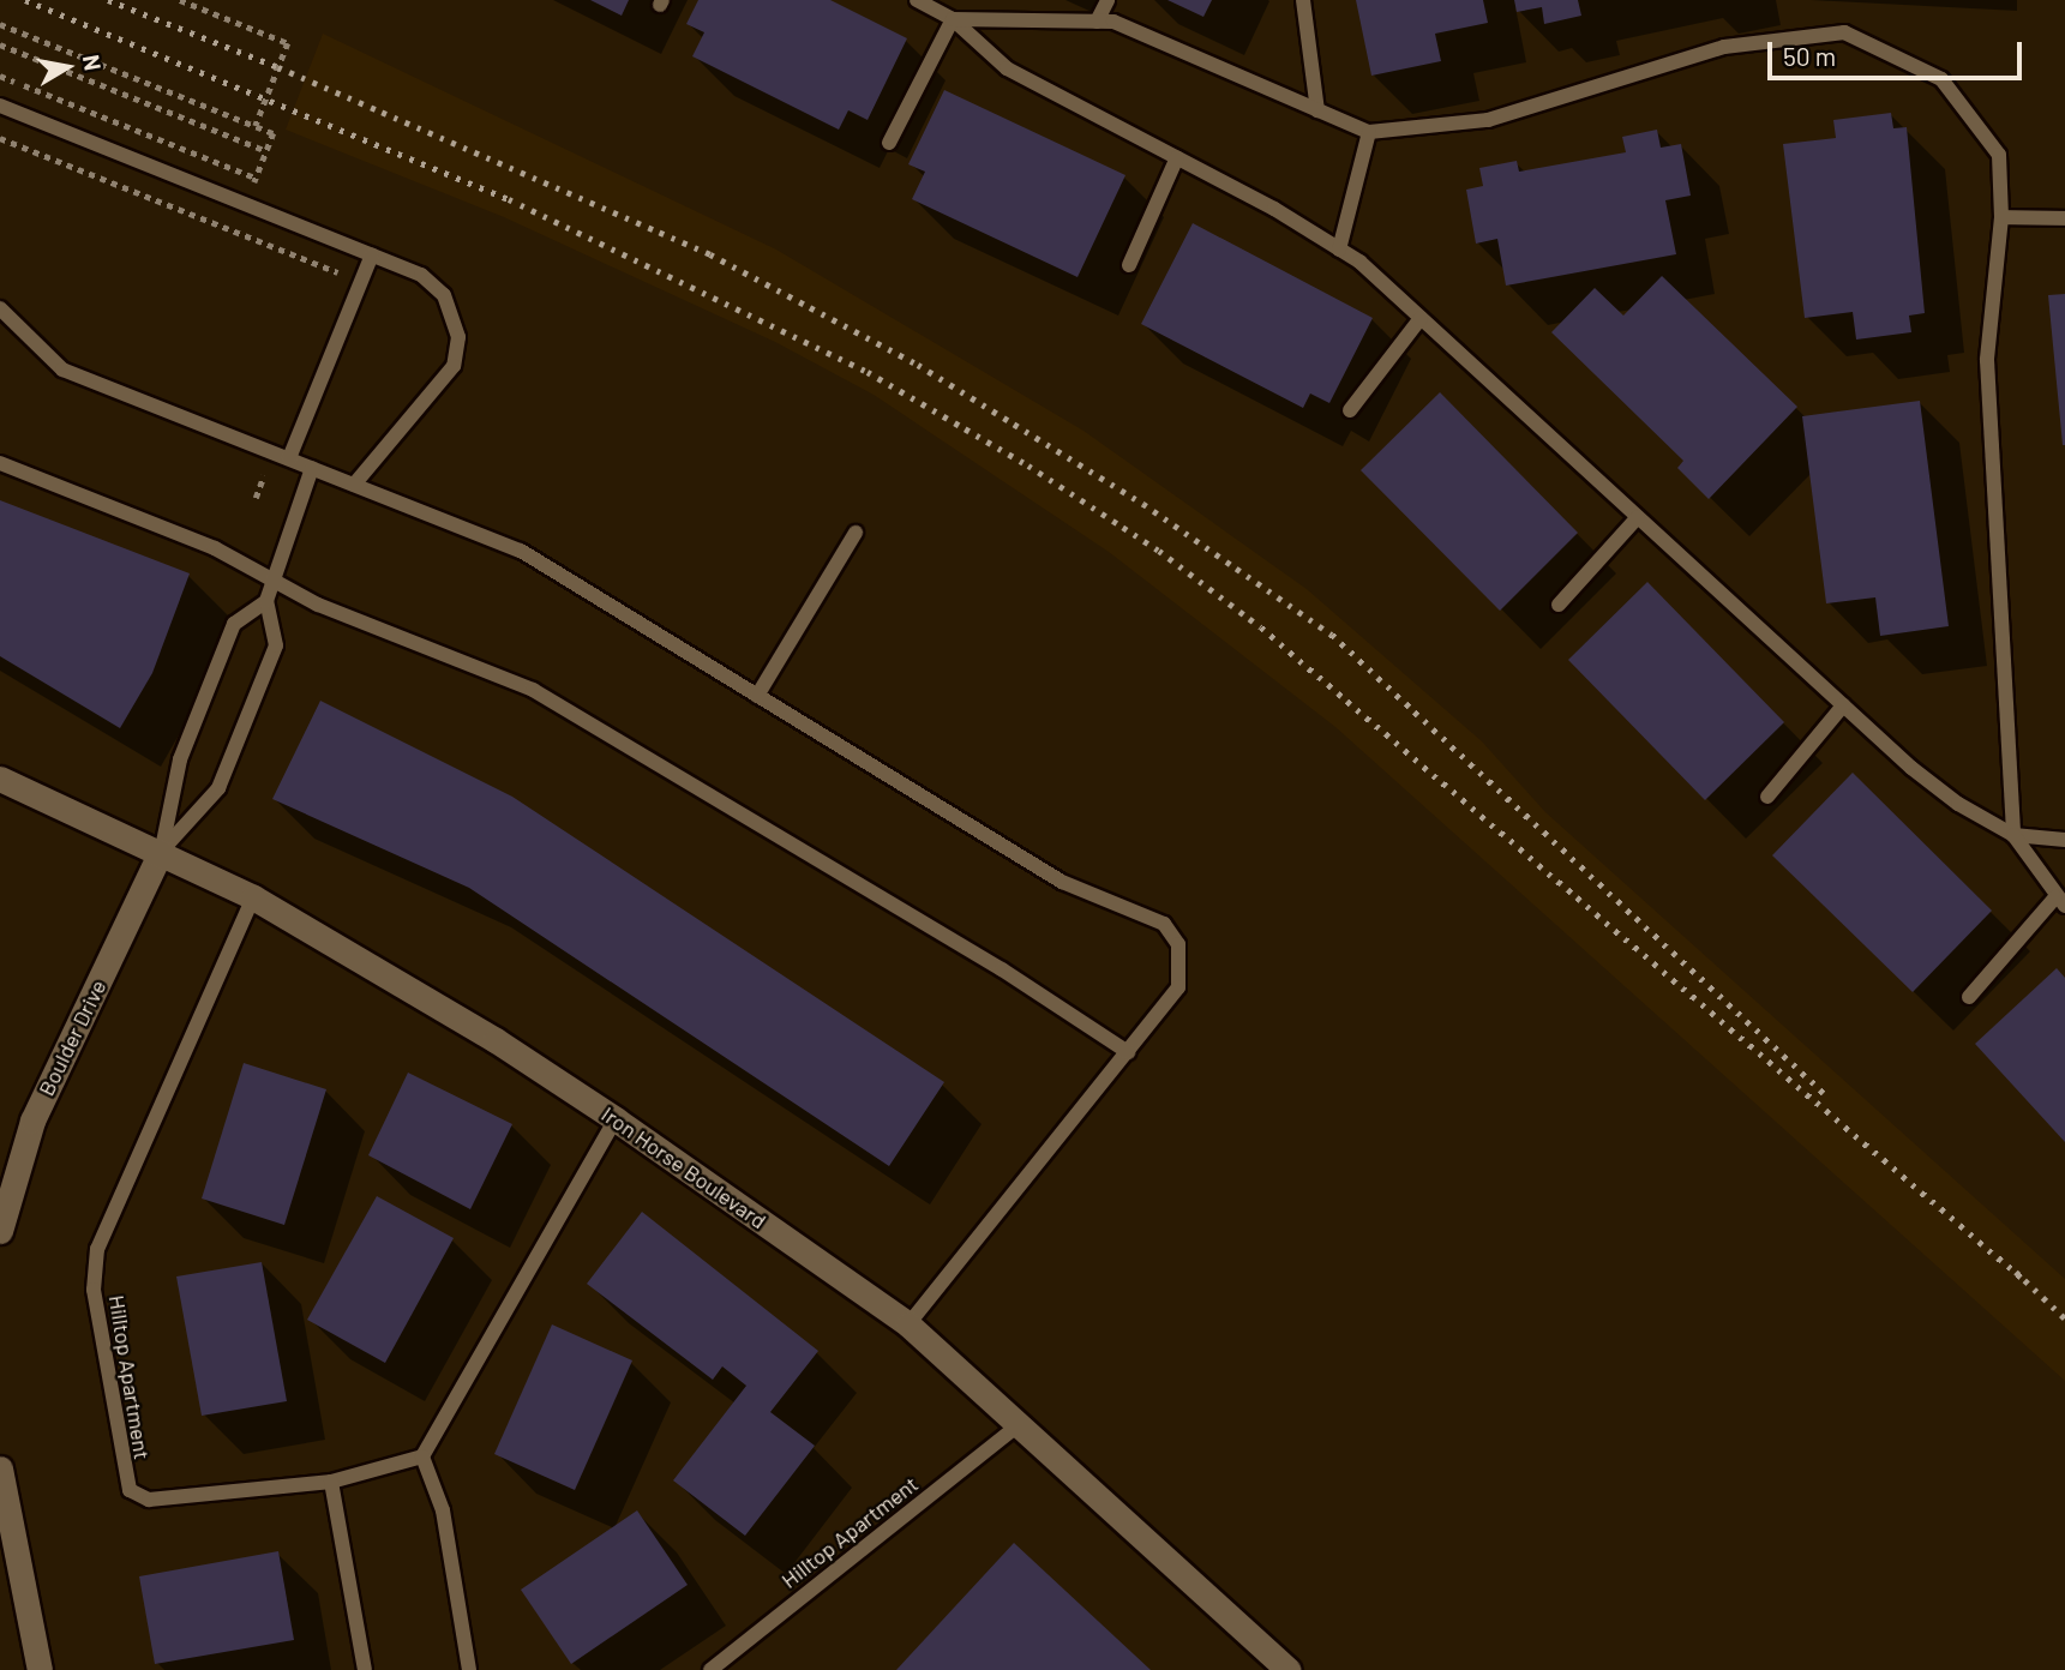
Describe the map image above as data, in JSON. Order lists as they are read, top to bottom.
{
  "streets": {
    "street": ["Boulder Drive", "Iron Horse Boulevard"],
    "lane": ["Hilltop Apartment"]
  },
  "crossings": [
    ["Boulder Drive", "Iron Horse Boulevard"],
    ["Iron Horse Boulevard", "Hilltop Apartment"]
  ],
  "scale_bar": "50 m",
  "north": "right"
}
